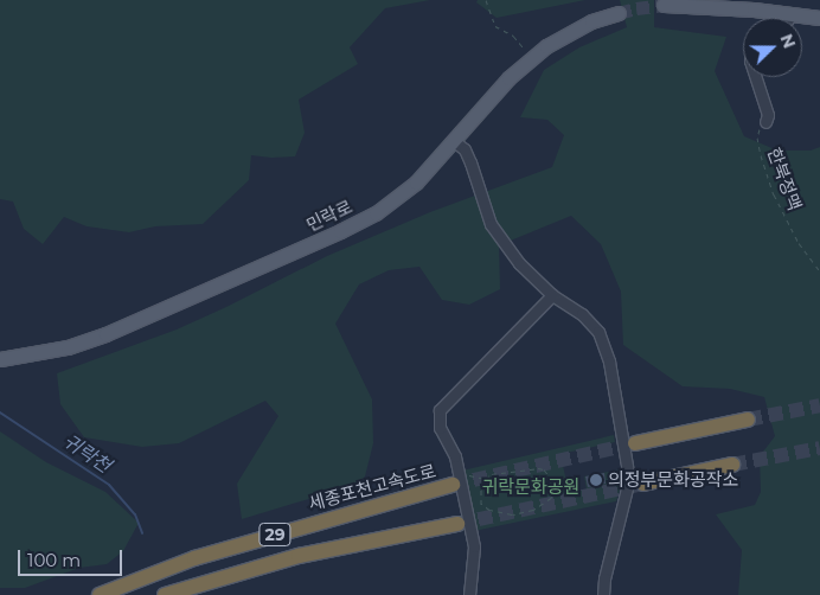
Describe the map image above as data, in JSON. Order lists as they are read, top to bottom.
{
  "streets": {
    "highway": ["세종포천고속도로", "29"],
    "main road": ["민락로"],
    "path": ["한북정맥"]
  },
  "water": ["귀락천"],
  "parks": ["귀락문화공원"],
  "places": ["의정부문화공작소"],
  "scale_bar": "100 m",
  "north": "right"
}
